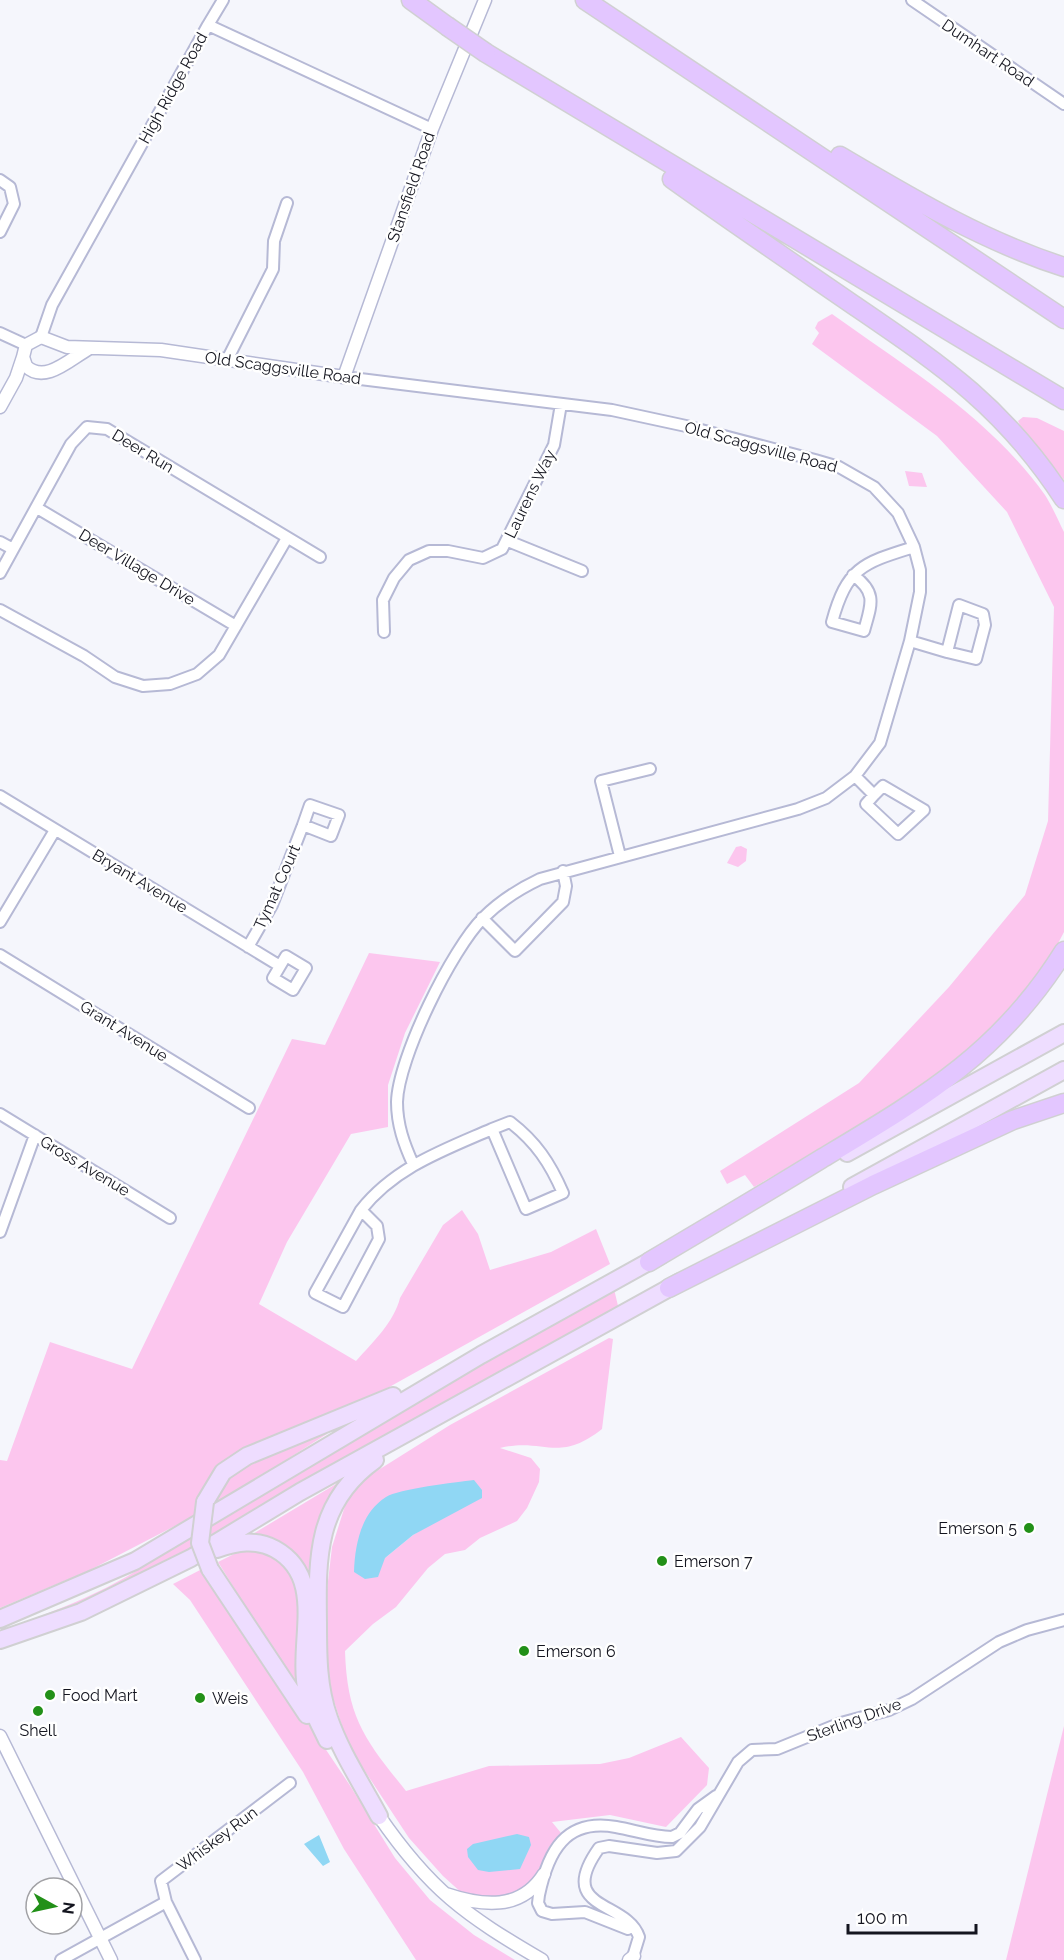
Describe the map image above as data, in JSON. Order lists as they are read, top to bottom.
{
  "streets": {
    "street": [
      "Dumhart Road",
      "High Ridge Road",
      "Stansfield Road",
      "Old Scaggsville Road",
      "Deer Run",
      "Laurens Way",
      "Deer Village Drive",
      "Bryant Avenue",
      "Tymat Court",
      "Grant Avenue",
      "Gross Avenue",
      "Sterling Drive",
      "Whiskey Run"
    ]
  },
  "crossings": [
    ["High Ridge Road", "Stansfield Road"],
    ["High Ridge Road", "Old Scaggsville Road"],
    ["Stansfield Road", "Old Scaggsville Road"],
    ["Old Scaggsville Road", "Laurens Way"],
    ["Deer Run", "Deer Village Drive"],
    ["Bryant Avenue", "Tymat Court"]
  ],
  "places": [
    "Emerson 5",
    "Emerson 7",
    "Emerson 6",
    "Food Mart",
    "Weis",
    "Shell"
  ],
  "scale_bar": "100 m",
  "north": "right"
}
